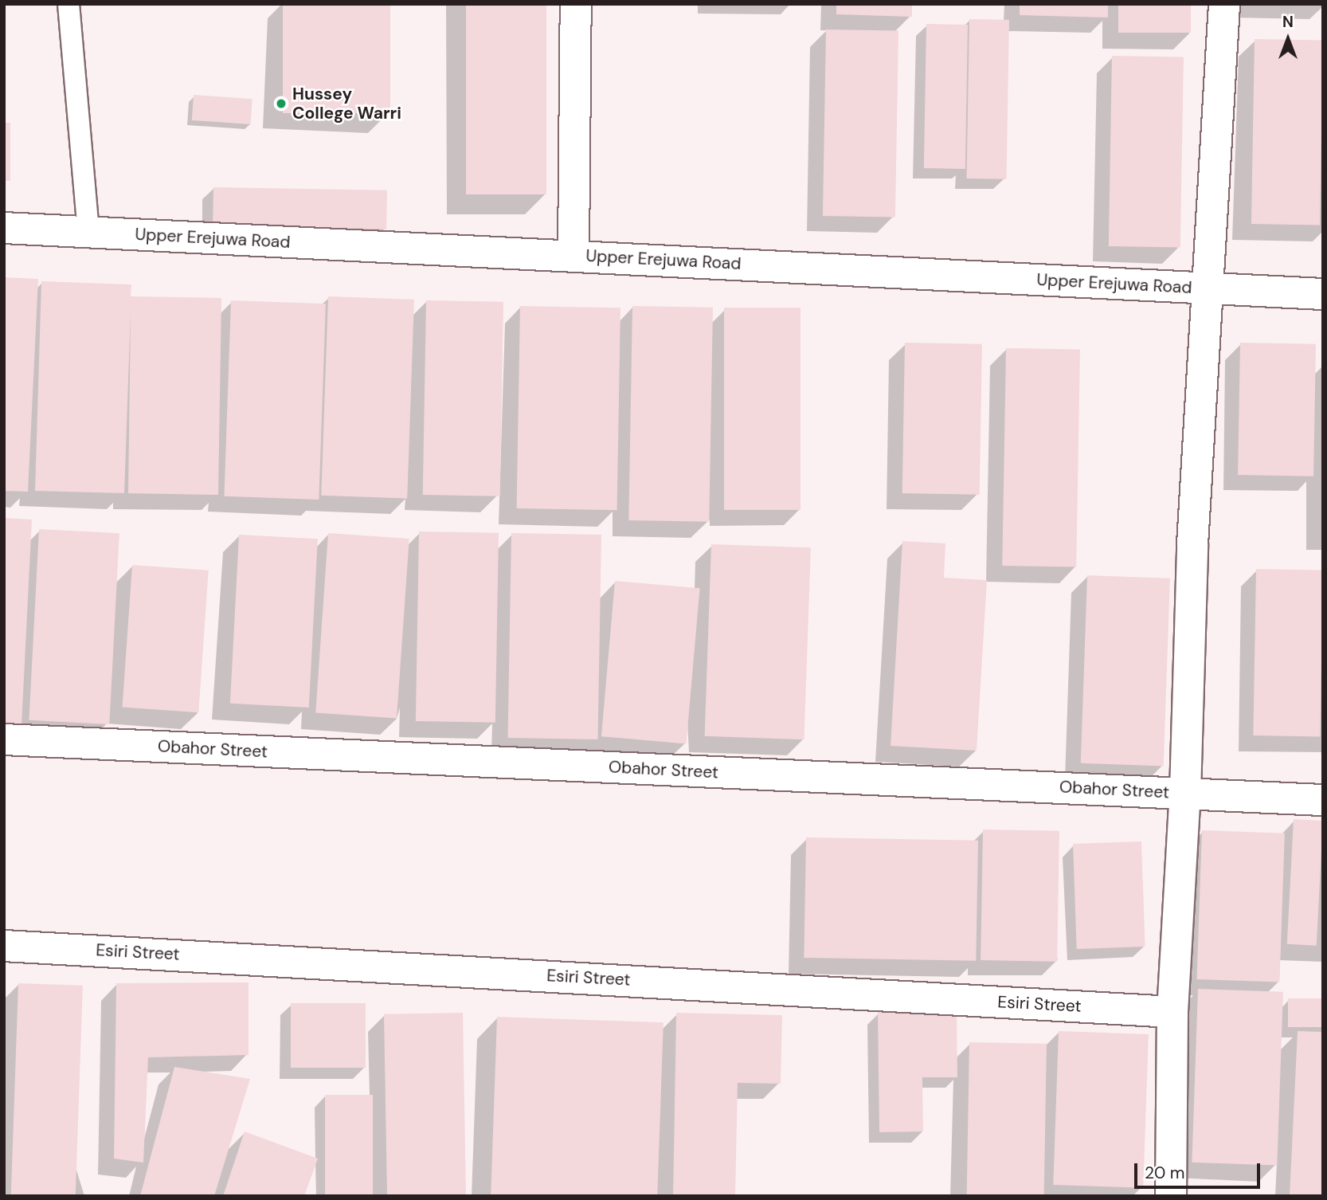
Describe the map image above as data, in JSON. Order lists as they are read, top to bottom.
{
  "streets": {
    "street": ["Upper Erejuwa Road", "Obahor Street", "Esiri Street"]
  },
  "places": ["Hussey College Warri"],
  "scale_bar": "20 m",
  "north": "top"
}
